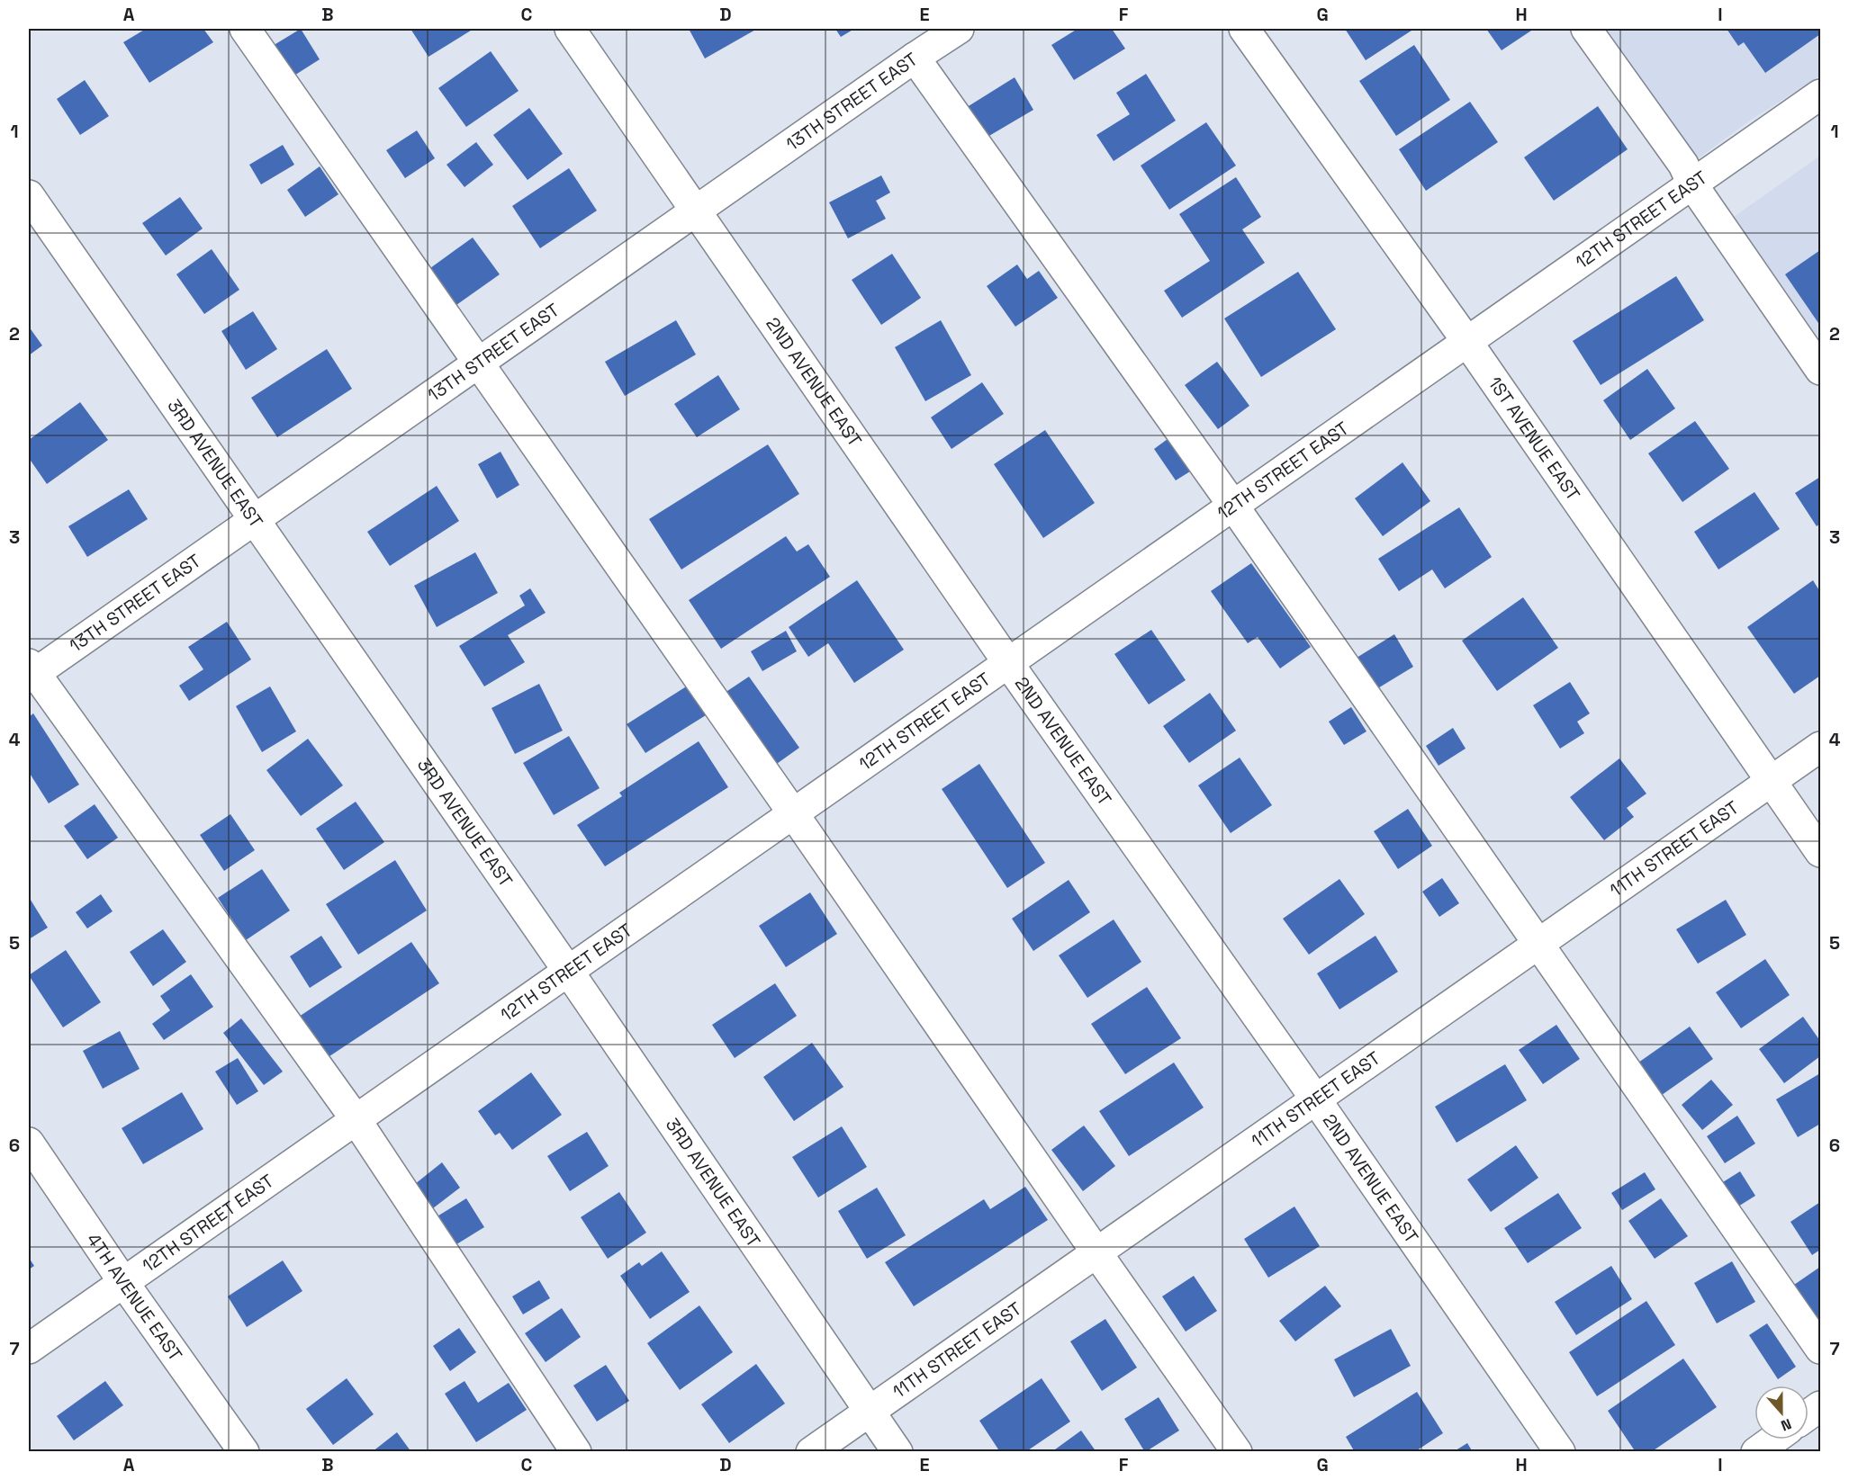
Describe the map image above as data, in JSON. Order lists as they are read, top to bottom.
{
  "streets": {
    "street": [
      "13TH STREET EAST",
      "12TH STREET EAST",
      "2ND AVENUE EAST",
      "1ST AVENUE EAST",
      "3RD AVENUE EAST",
      "11TH STREET EAST",
      "4TH AVENUE EAST"
    ]
  },
  "crossings": [
    ["13TH STREET EAST", "2ND AVENUE EAST"],
    ["13TH STREET EAST", "3RD AVENUE EAST"],
    ["12TH STREET EAST", "2ND AVENUE EAST"],
    ["12TH STREET EAST", "1ST AVENUE EAST"],
    ["12TH STREET EAST", "3RD AVENUE EAST"],
    ["12TH STREET EAST", "4TH AVENUE EAST"],
    ["2ND AVENUE EAST", "11TH STREET EAST"],
    ["1ST AVENUE EAST", "11TH STREET EAST"],
    ["3RD AVENUE EAST", "11TH STREET EAST"]
  ],
  "north": "bottom",
  "grid": {
    "columns": [
      "A",
      "B",
      "C",
      "D",
      "E",
      "F",
      "G",
      "H",
      "I"
    ],
    "rows": [
      "1",
      "2",
      "3",
      "4",
      "5",
      "6",
      "7"
    ]
  }
}
